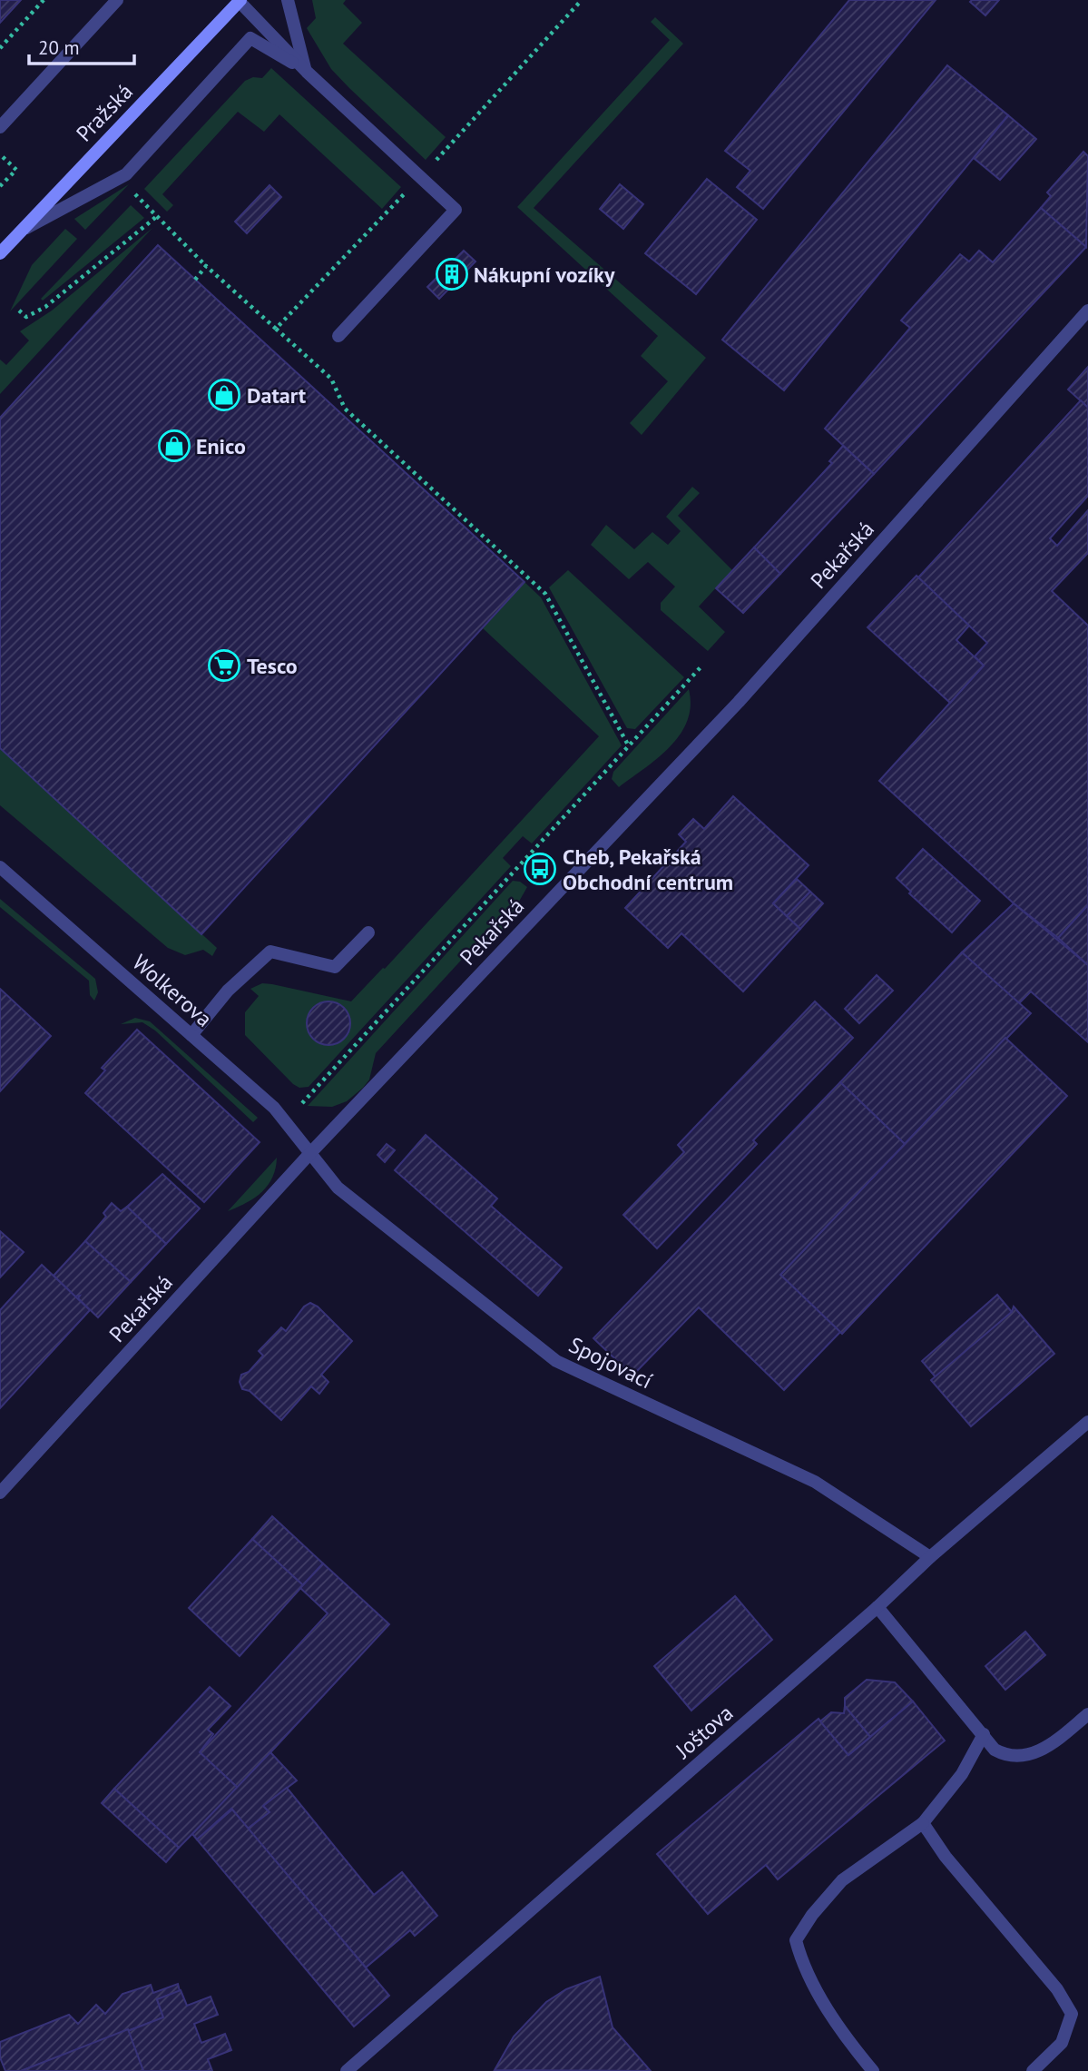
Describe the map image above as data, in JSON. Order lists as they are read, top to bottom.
{
  "streets": {
    "main road": ["Pražská"],
    "street": [
      "Pekařská",
      "Wolkerova",
      "Spojovací",
      "Joštova"
    ]
  },
  "crossings": [
    ["Pekařská", "Wolkerova"],
    ["Pekařská", "Spojovací"],
    ["Wolkerova", "Spojovací"],
    ["Spojovací", "Joštova"]
  ],
  "places": {
    "building": ["Nákupní vozíky"],
    "shop": ["Datart", "Enico"],
    "supermarket": ["Tesco"],
    "bus stop": ["Cheb, Pekařská Obchodní centrum"]
  },
  "scale_bar": "20 m"
}
